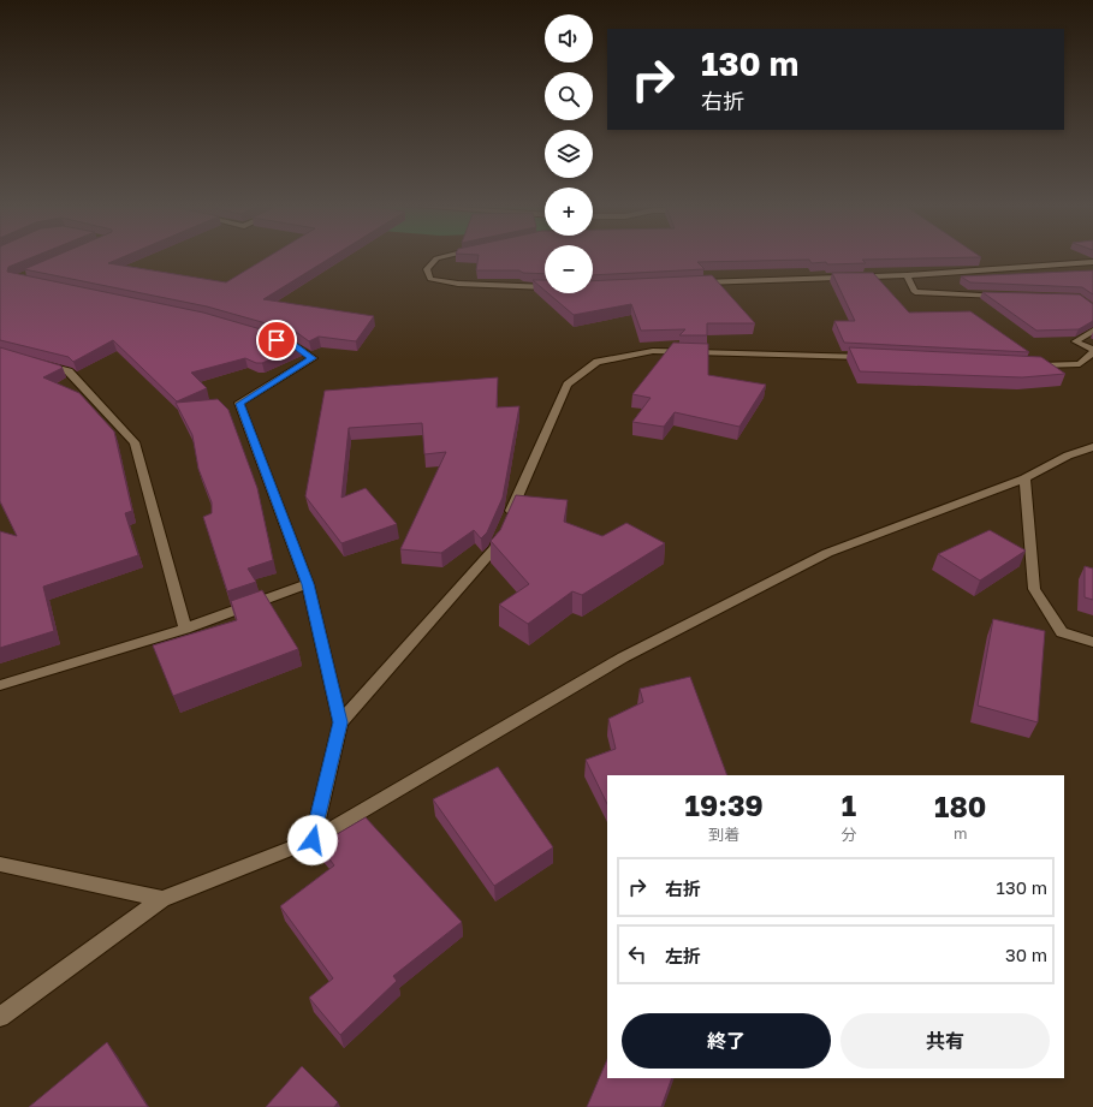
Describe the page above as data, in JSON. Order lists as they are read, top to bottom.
{
  "page": {
    "map_buttons": ["+", "−"],
    "turn": ["130 m", "右折"],
    "eta": [
      "19:39",
      "到着",
      "1",
      "分",
      "180",
      "m"
    ],
    "list": [
      {
        "name": "右折",
        "value": "130 m"
      },
      {
        "name": "左折",
        "value": "30 m"
      }
    ],
    "buttons": ["終了", "共有"]
  }
}
